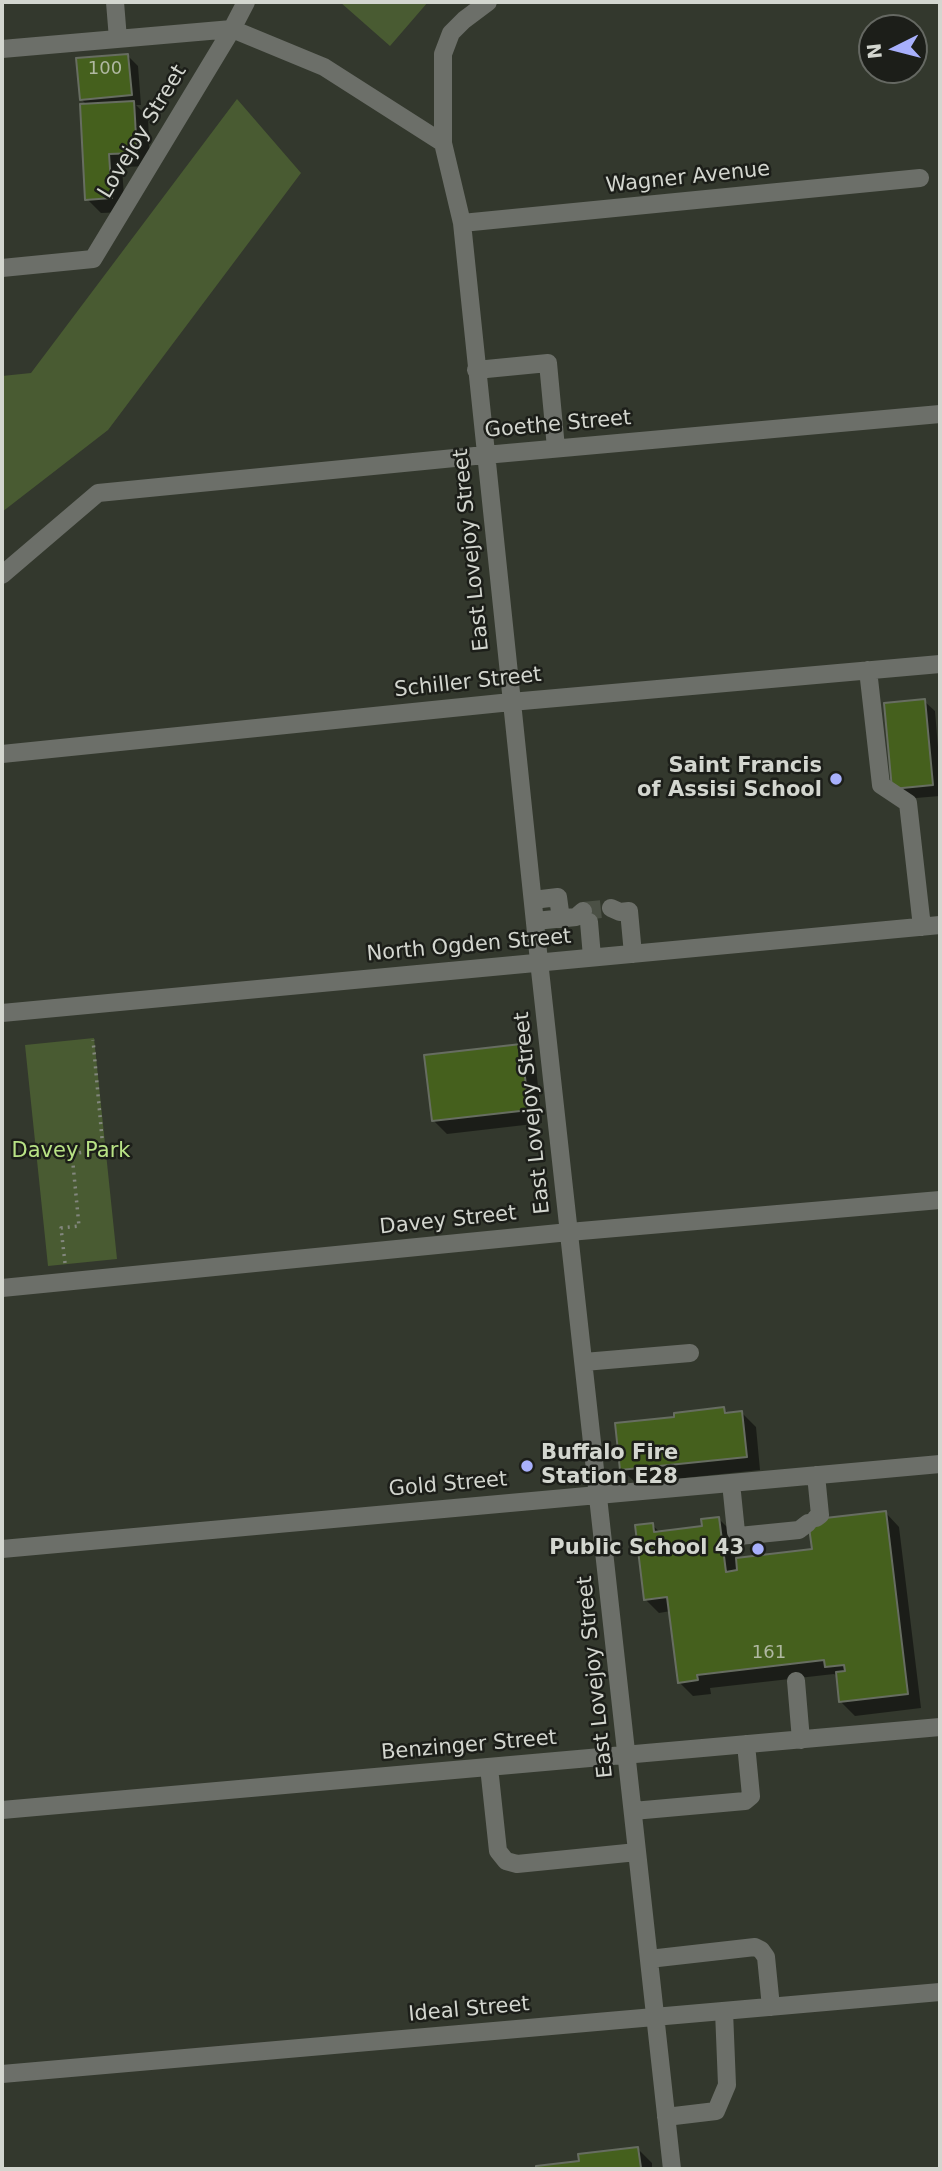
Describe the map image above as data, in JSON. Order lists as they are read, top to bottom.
{
  "streets": {
    "street": [
      "Lovejoy Street",
      "Wagner Avenue",
      "Goethe Street",
      "East Lovejoy Street",
      "Schiller Street",
      "North Ogden Street",
      "Davey Street",
      "Gold Street",
      "Benzinger Street",
      "Ideal Street"
    ]
  },
  "crossings": [
    ["Wagner Avenue", "East Lovejoy Street"],
    ["Goethe Street", "East Lovejoy Street"],
    ["East Lovejoy Street", "Schiller Street"],
    ["East Lovejoy Street", "North Ogden Street"],
    ["East Lovejoy Street", "Davey Street"],
    ["East Lovejoy Street", "Gold Street"],
    ["East Lovejoy Street", "Benzinger Street"],
    ["East Lovejoy Street", "Ideal Street"]
  ],
  "parks": ["Davey Park"],
  "places": ["Saint Francis of Assisi School", "Buffalo Fire Station E28", "Public School 43"],
  "house_numbers": ["100", "161"],
  "north": "left"
}
